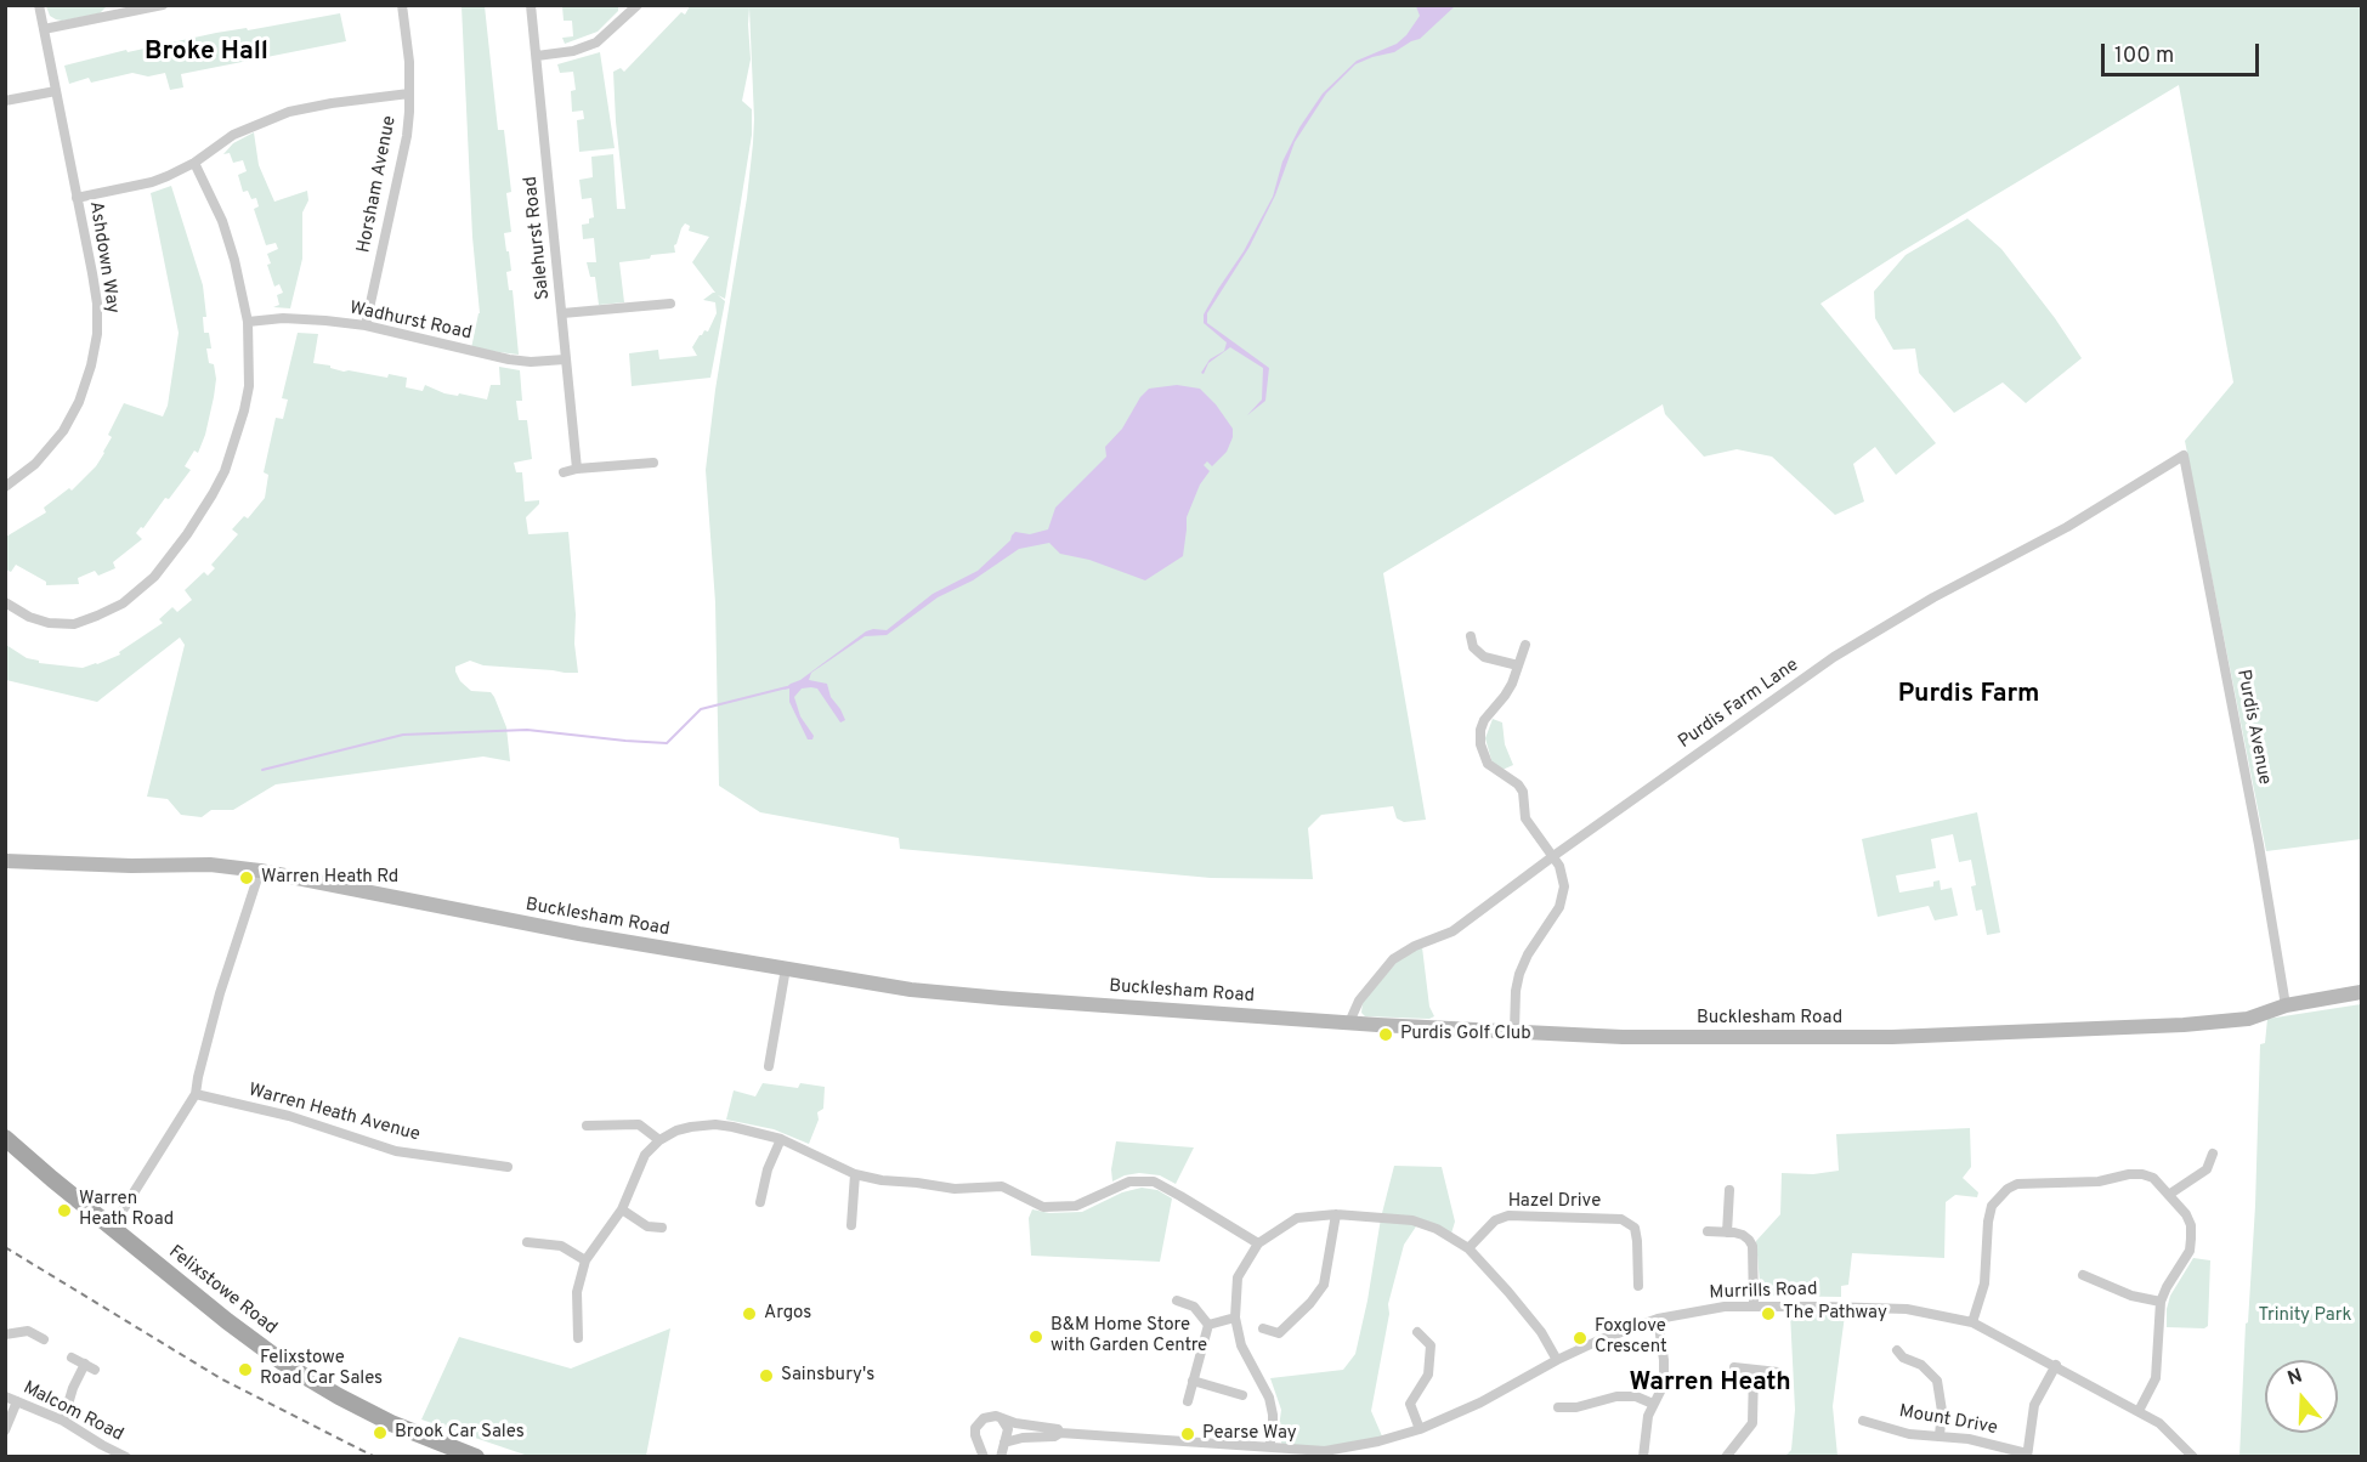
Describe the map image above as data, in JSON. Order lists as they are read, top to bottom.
{
  "streets": {
    "main road": ["Felixstowe Road"],
    "street": [
      "Horsham Avenue",
      "Salehurst Road",
      "Ashdown Way",
      "Wadhurst Road",
      "Purdis Farm Lane",
      "Purdis Avenue",
      "Bucklesham Road",
      "Warren Heath Avenue",
      "Hazel Drive",
      "Murrills Road",
      "Malcom Road",
      "Mount Drive"
    ]
  },
  "crossings": [
    ["Horsham Avenue", "Wadhurst Road"],
    ["Salehurst Road", "Wadhurst Road"],
    ["Purdis Farm Lane", "Purdis Avenue"],
    ["Purdis Farm Lane", "Bucklesham Road"],
    ["Purdis Avenue", "Bucklesham Road"]
  ],
  "districts": ["Broke Hall", "Purdis Farm", "Warren Heath"],
  "parks": ["Trinity Park"],
  "places": [
    "Warren Heath Rd",
    "Purdis Golf Club",
    "Warren Heath Road",
    "Argos",
    "The Pathway",
    "B&M Home Store with Garden Centre",
    "Foxglove Crescent",
    "Felixstowe Road Car Sales",
    "Sainsbury's",
    "Brook Car Sales",
    "Pearse Way"
  ],
  "scale_bar": "100 m",
  "north": "top"
}
